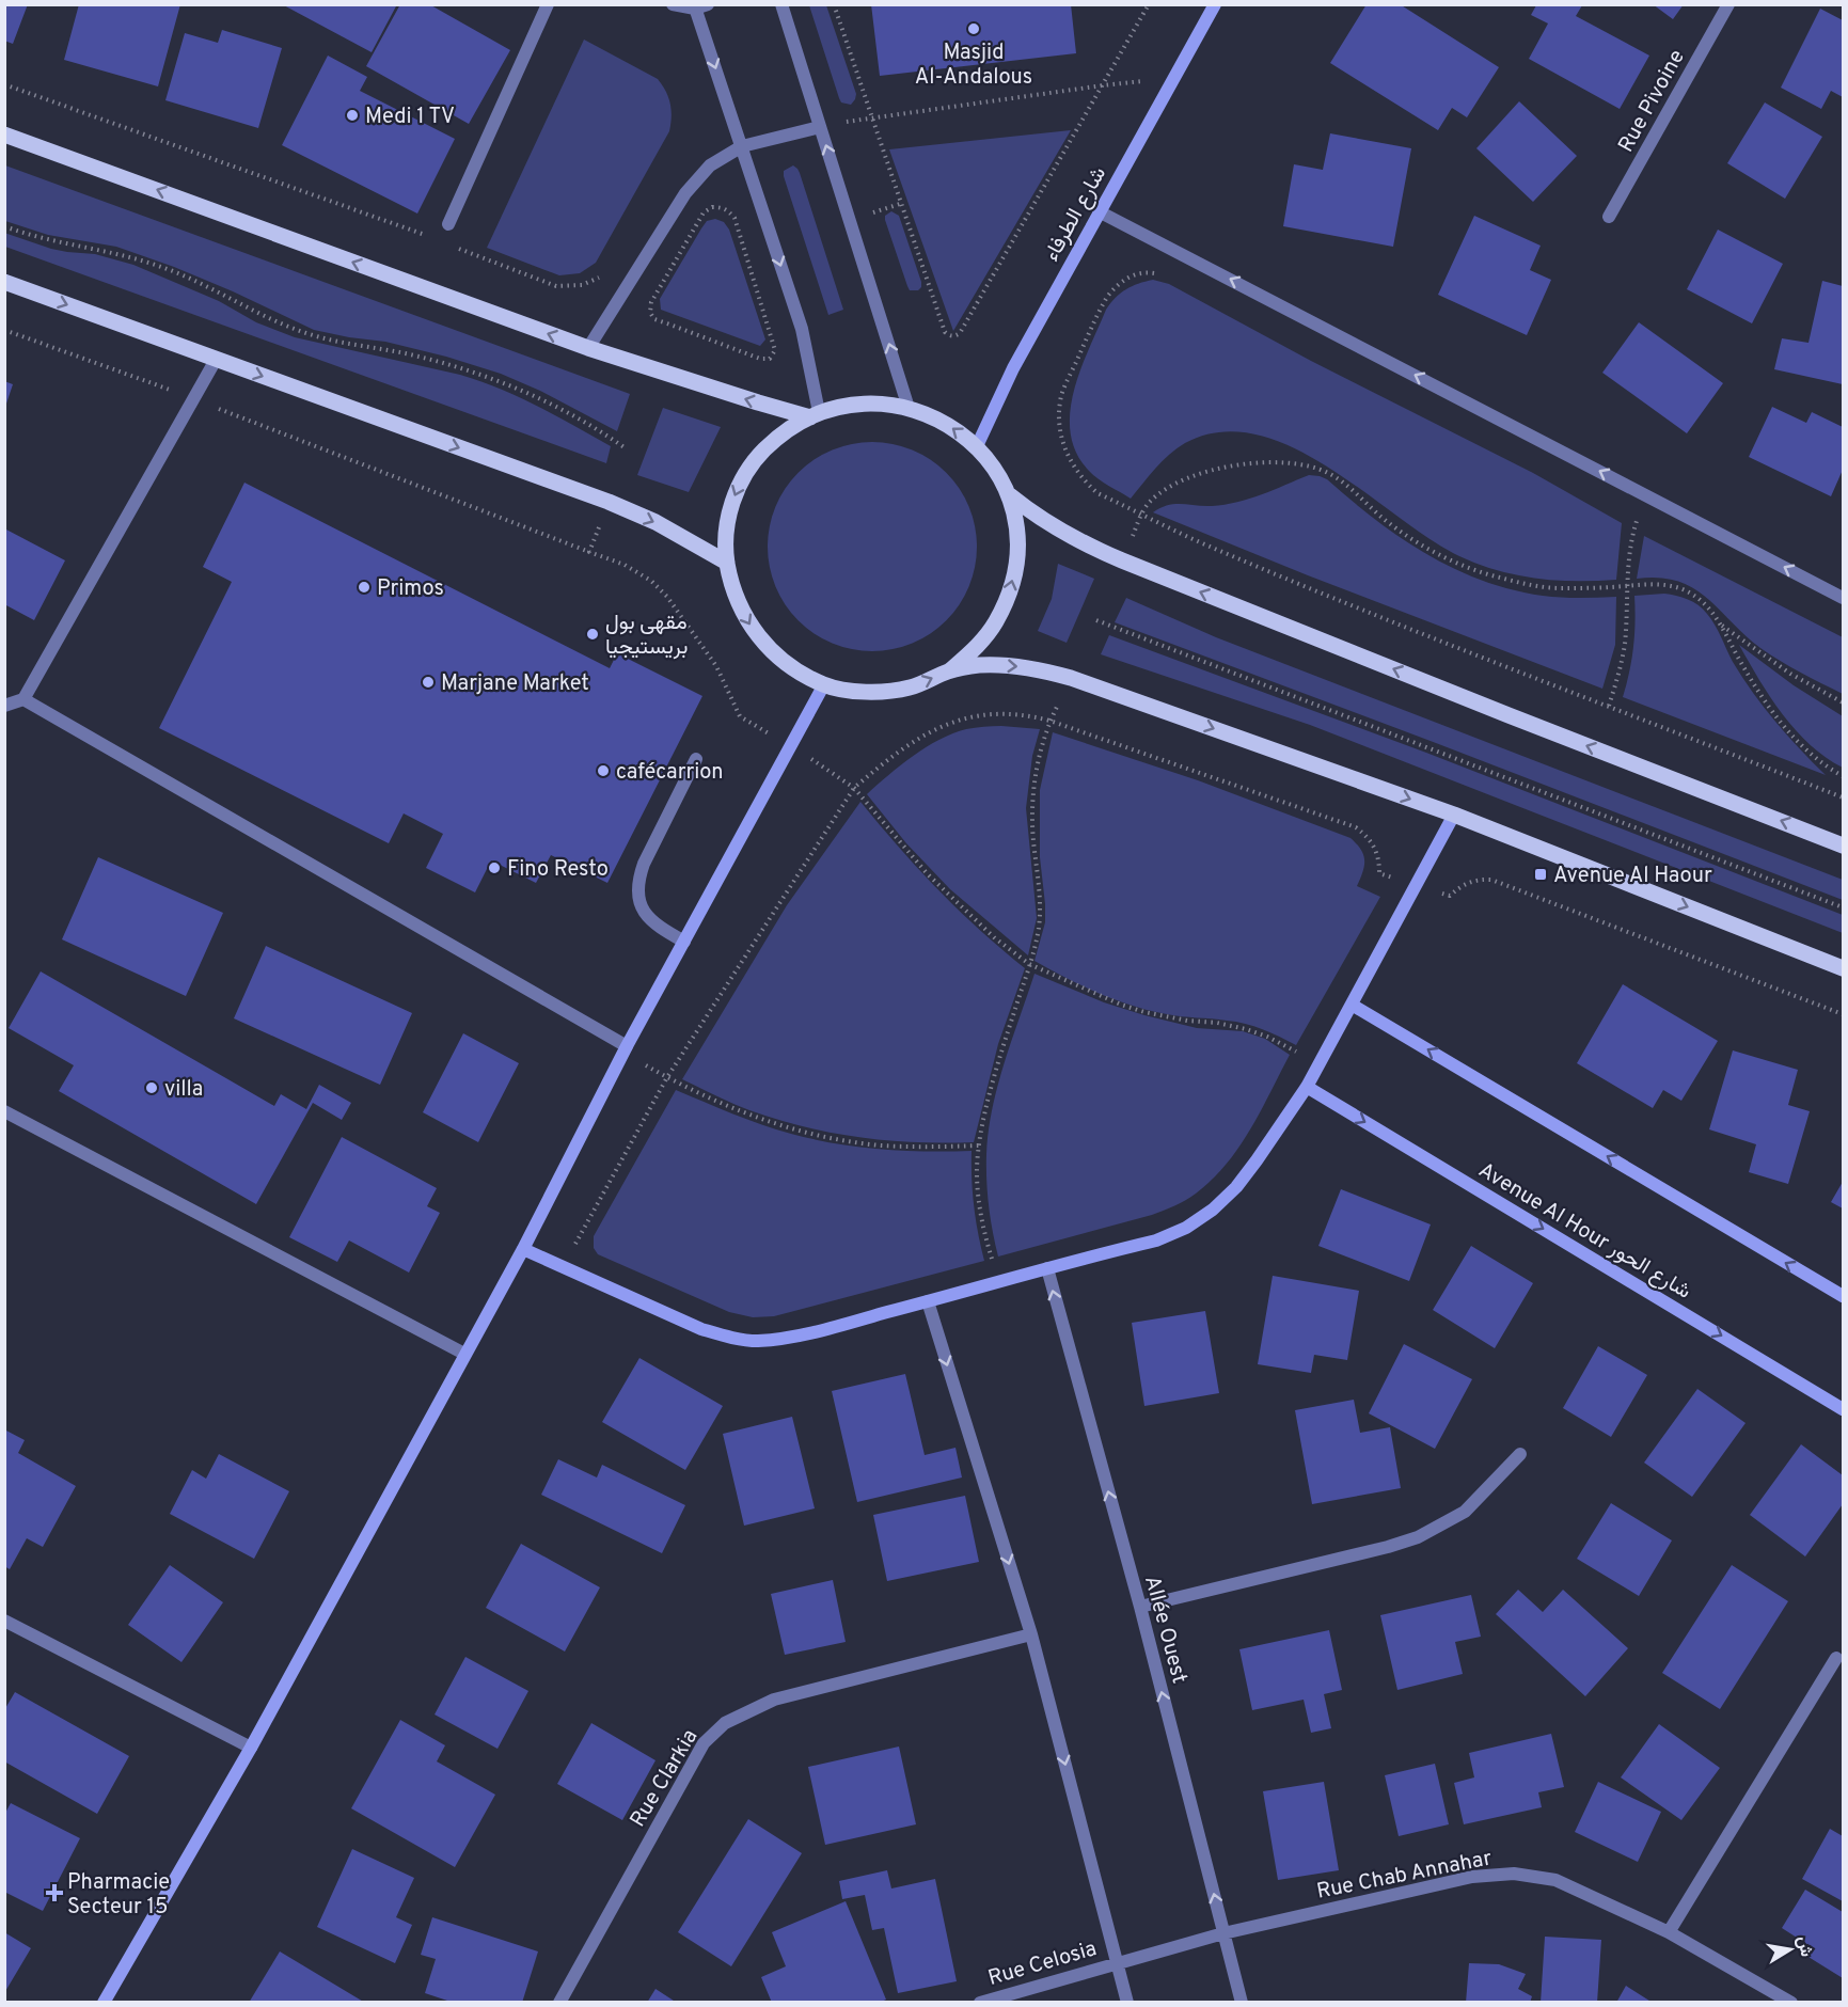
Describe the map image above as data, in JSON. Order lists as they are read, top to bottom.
{
  "streets": {
    "street": [
      "Rue Pivoine",
      "شارع الطرفاء",
      "Avenue Al Hour شارع الحور",
      "Allée Ouest",
      "Rue Clarkia",
      "Rue Chab Annahar",
      "Rue Celosia"
    ]
  },
  "crossings": [
    ["Allée Ouest", "Rue Chab Annahar"],
    ["Rue Chab Annahar", "Rue Celosia"]
  ],
  "places": {
    "other": [
      "Masjid Al-Andalous",
      "Medi 1 TV",
      "Primos",
      "مقهى بول بريستيجيا",
      "Marjane Market",
      "cafécarrion",
      "Fino Resto",
      "villa"
    ],
    "transit": ["Avenue Al Haour"],
    "health": ["Pharmacie Secteur 15"]
  },
  "north": "right"
}
